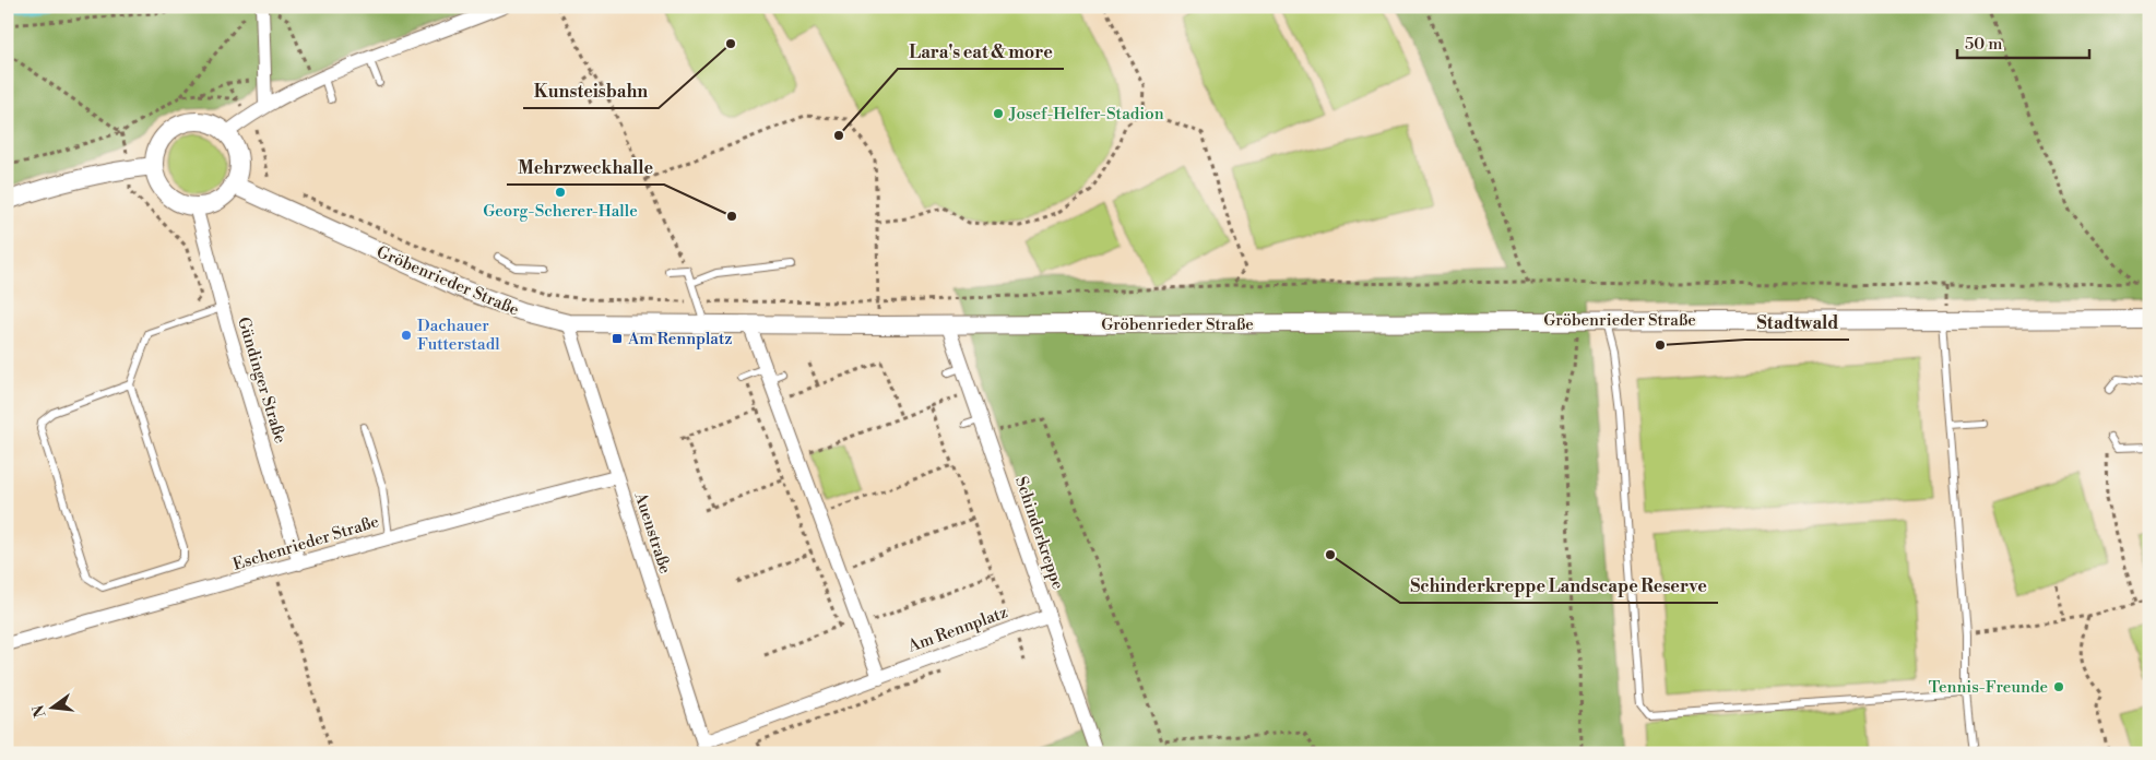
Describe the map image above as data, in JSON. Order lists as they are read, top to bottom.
{
  "streets": {
    "street": [
      "Gröbenrieder Straße",
      "Gündinger Straße",
      "Auenstraße",
      "Schinderkreppe",
      "Eschenrieder Straße",
      "Am Rennplatz"
    ]
  },
  "crossings": [
    ["Gröbenrieder Straße", "Gündinger Straße"],
    ["Gröbenrieder Straße", "Auenstraße"],
    ["Gröbenrieder Straße", "Schinderkreppe"],
    ["Gündinger Straße", "Eschenrieder Straße"],
    ["Auenstraße", "Eschenrieder Straße"],
    ["Auenstraße", "Am Rennplatz"],
    ["Schinderkreppe", "Am Rennplatz"]
  ],
  "places": {
    "other": [
      "Kunsteisbahn",
      "Josef-Helfer-Stadion",
      "Lara's eat & more",
      "Georg-Scherer-Halle",
      "Mehrzweckhalle",
      "Dachauer Futterstadl",
      "Stadtwald",
      "Schinderkreppe Landscape Reserve",
      "Tennis-Freunde"
    ],
    "transit": ["Am Rennplatz"]
  },
  "scale_bar": "50 m",
  "north": "left"
}
